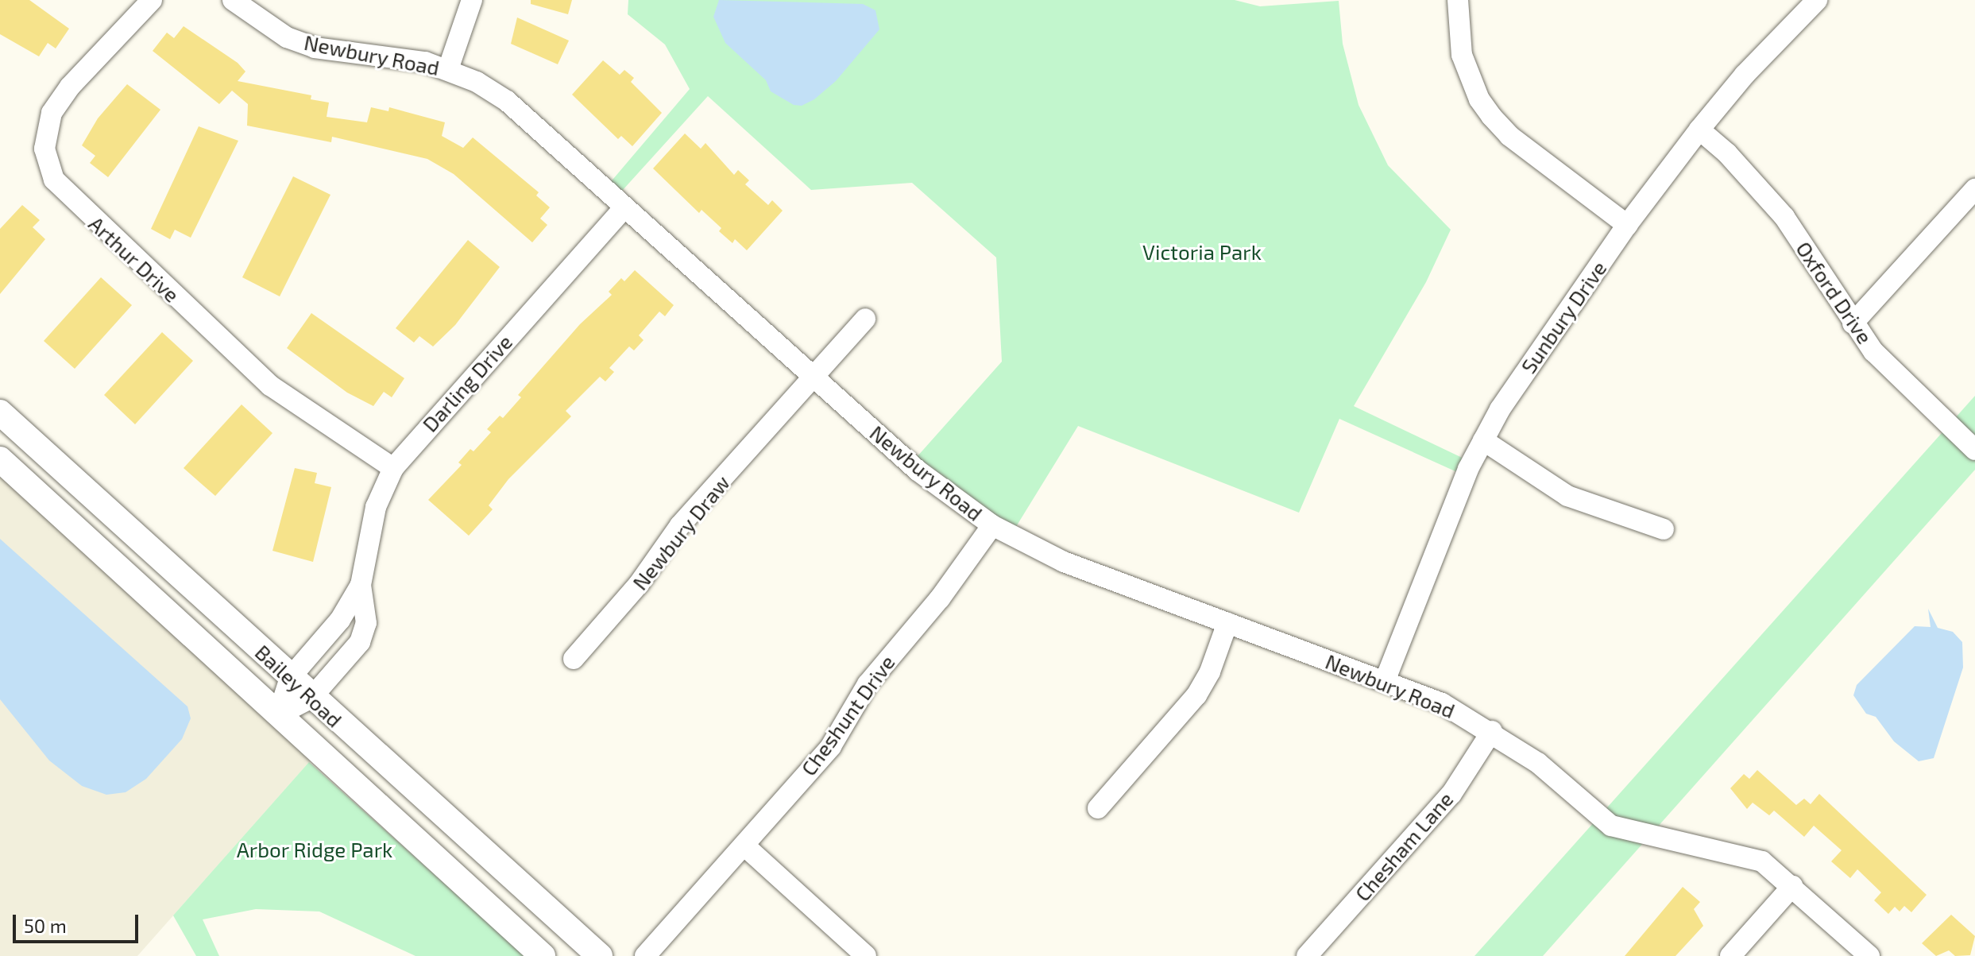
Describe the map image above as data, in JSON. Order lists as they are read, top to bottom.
{
  "streets": {
    "main road": ["Bailey Road"],
    "street": [
      "Newbury Road",
      "Arthur Drive",
      "Oxford Drive",
      "Sunbury Drive",
      "Darling Drive",
      "Newbury Draw",
      "Cheshunt Drive",
      "Chesham Lane"
    ]
  },
  "crossings": [
    ["Newbury Road", "Sunbury Drive"],
    ["Newbury Road", "Darling Drive"],
    ["Newbury Road", "Newbury Draw"],
    ["Newbury Road", "Cheshunt Drive"],
    ["Newbury Road", "Chesham Lane"],
    ["Arthur Drive", "Darling Drive"],
    ["Oxford Drive", "Sunbury Drive"],
    ["Darling Drive", "Bailey Road"]
  ],
  "parks": ["Victoria Park", "Arbor Ridge Park"],
  "scale_bar": "50 m"
}
